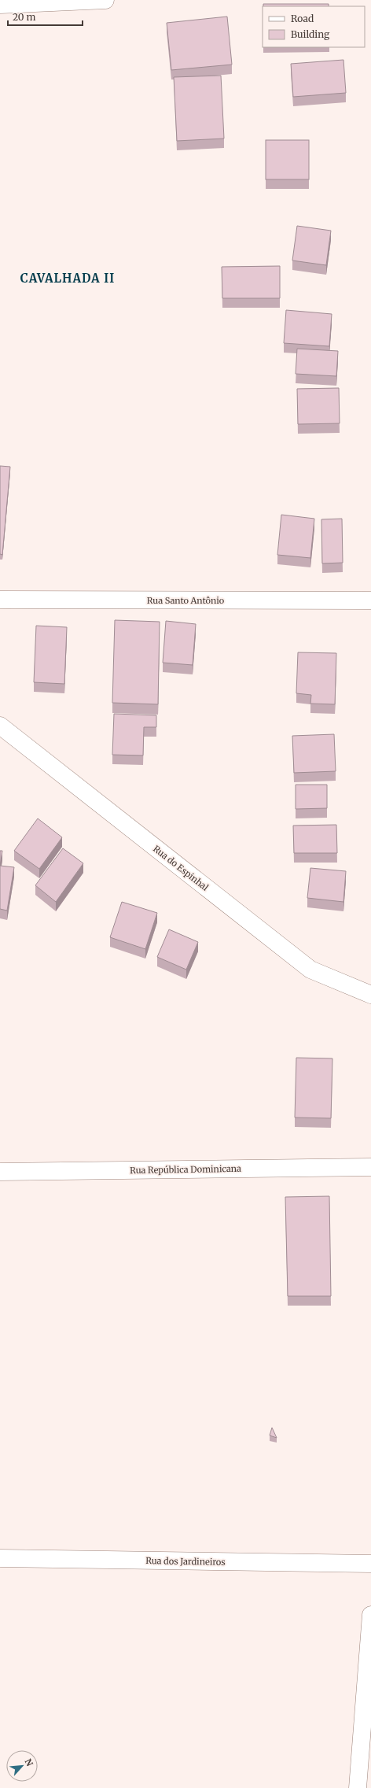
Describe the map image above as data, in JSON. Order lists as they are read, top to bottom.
{
  "streets": {
    "street": [
      "Rua Santo Antônio",
      "Rua do Espinhal",
      "Rua República Dominicana",
      "Rua dos Jardineiros"
    ]
  },
  "districts": ["CAVALHADA II"],
  "legend": ["Road", "Building"],
  "scale_bar": "20 m",
  "north": "top right"
}
